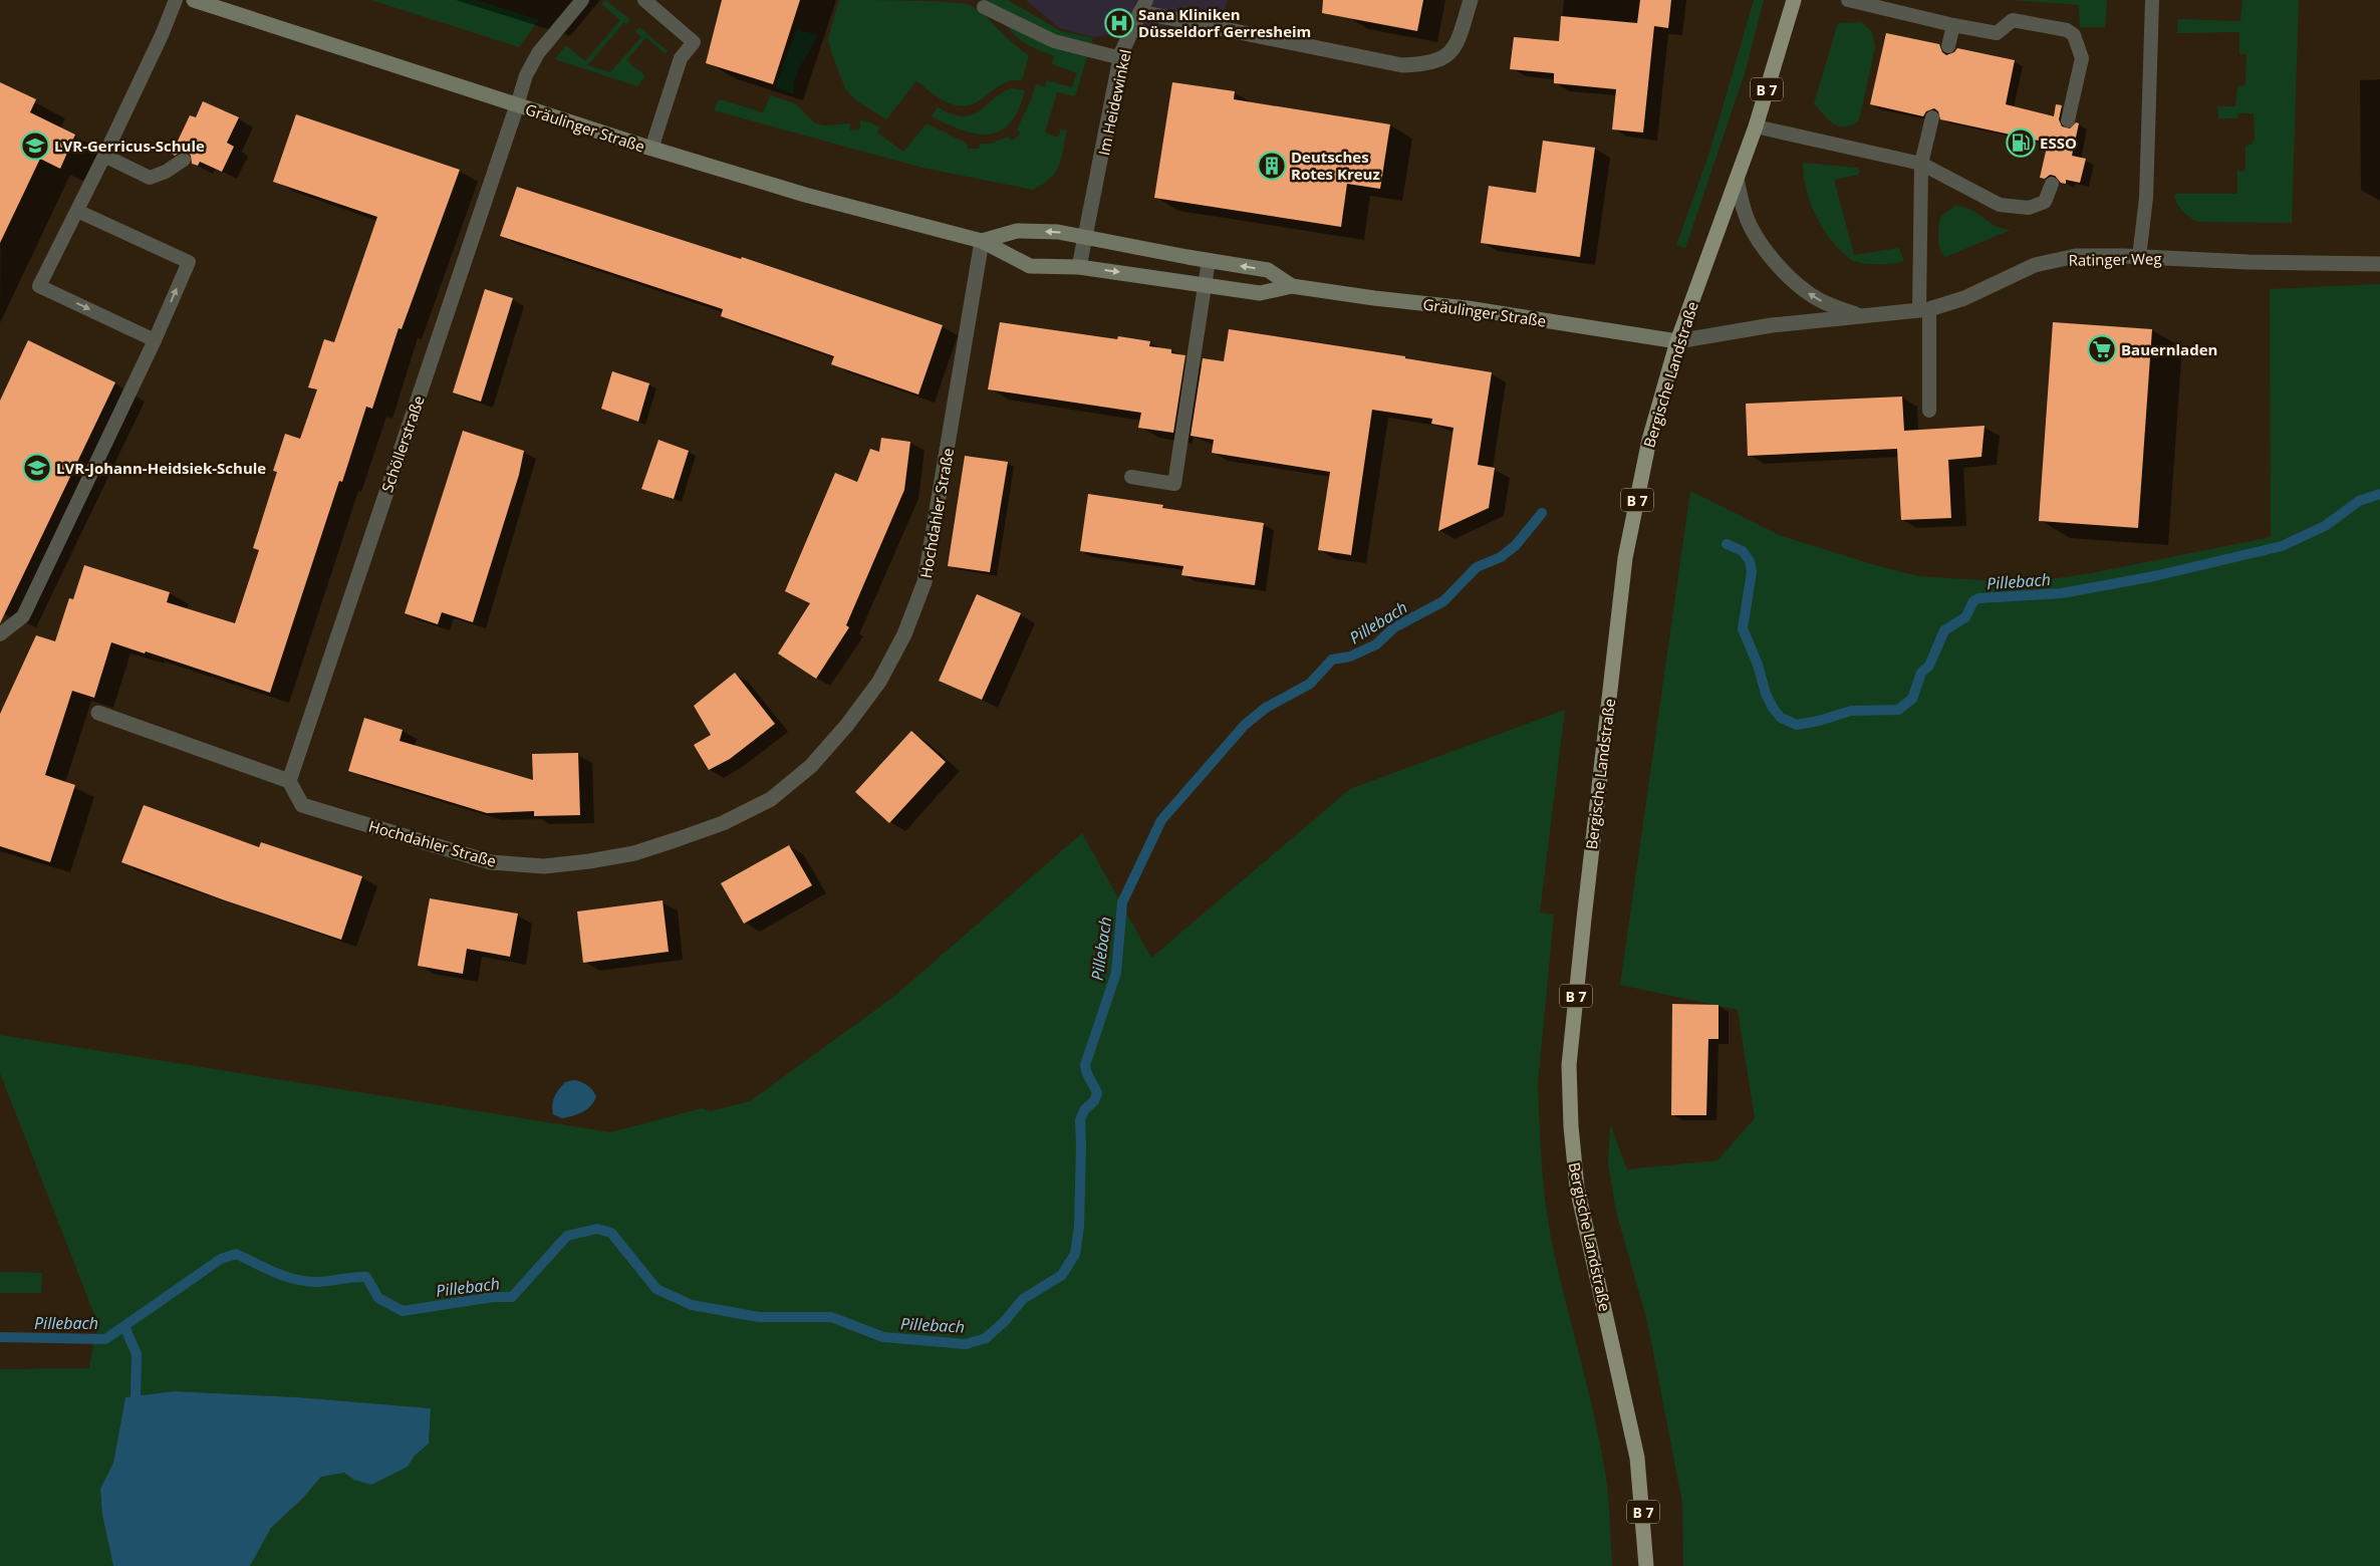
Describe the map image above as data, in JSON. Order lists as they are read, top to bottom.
{
  "streets": {
    "main road": ["B 7", "Gräulinger Straße", "Bergische Landstraße"],
    "street": [
      "Im Heidewinkel",
      "Ratinger Weg",
      "Schöllerstraße",
      "Hochdahler Straße"
    ]
  },
  "crossings": [
    ["Im Heidewinkel", "Gräulinger Straße"],
    ["Gräulinger Straße", "Ratinger Weg"],
    ["Gräulinger Straße", "Bergische Landstraße"],
    ["Gräulinger Straße", "Schöllerstraße"],
    ["Gräulinger Straße", "Hochdahler Straße"],
    ["Ratinger Weg", "Bergische Landstraße"],
    ["Schöllerstraße", "Hochdahler Straße"]
  ],
  "water": ["Pillebach"],
  "places": {
    "hospital": ["Sana Kliniken Düsseldorf Gerresheim"],
    "fuel station": ["ESSO"],
    "school or university": ["LVR-Gerricus-Schule", "LVR-Johann-Heidsiek-Schule"],
    "building": ["Deutsches Rotes Kreuz"],
    "supermarket": ["Bauernladen"]
  }
}
